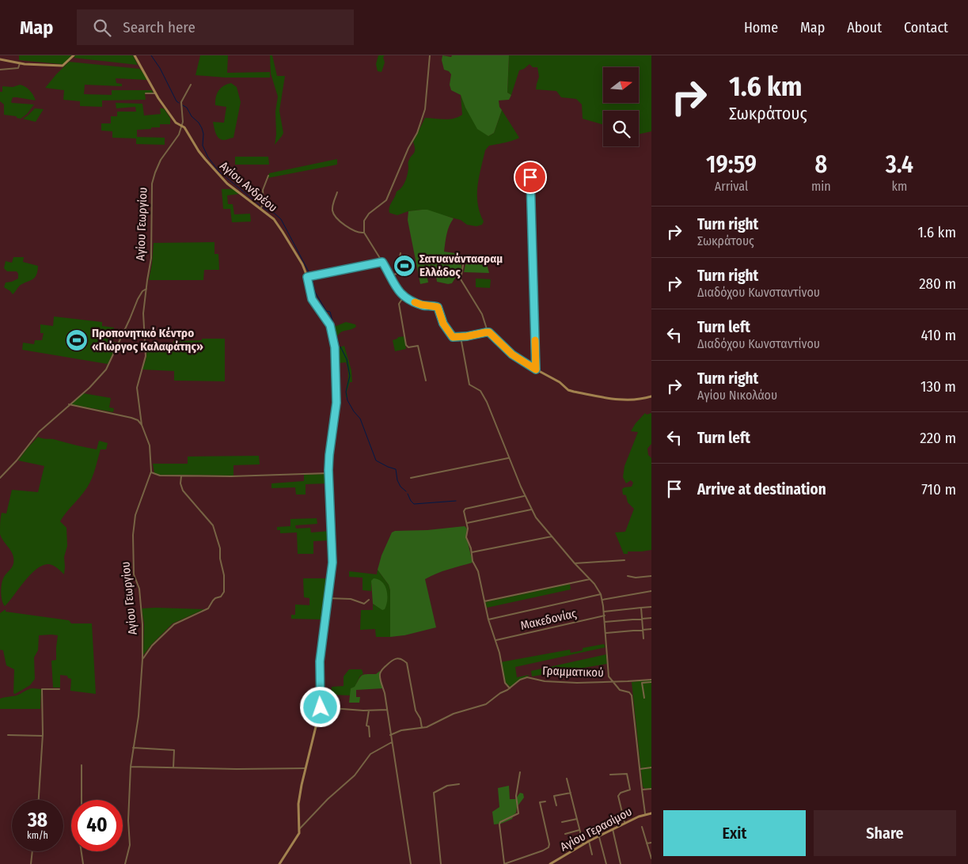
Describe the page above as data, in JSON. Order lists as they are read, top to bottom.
{
  "streets": {
    "street": [
      "Αγίου Ανδρέου",
      "Αγίου Γεωργίου",
      "Μακεδονίας",
      "Γραμματικού",
      "Αγίου Γερασίμου"
    ]
  },
  "crossings": [
    ["Αγίου Ανδρέου", "Αγίου Γεωργίου"]
  ],
  "places": {
    "sports": ["Σατυανάντασραμ Ελλάδος", "Προπονητικό Κέντρο «Γιώργος Καλαφάτης»"]
  },
  "north": "right",
  "page": {
    "header": "Map",
    "search": "Search here",
    "nav": [
      "Home",
      "Map",
      "About",
      "Contact"
    ],
    "turn": ["1.6 km", "Σωκράτους"],
    "eta": [
      "19:59",
      "Arrival",
      "8",
      "min",
      "3.4",
      "km"
    ],
    "list": [
      {
        "name": "Turn right",
        "note": "Σωκράτους",
        "value": "1.6 km"
      },
      {
        "name": "Turn right",
        "note": "Διαδόχου Κωνσταντίνου",
        "value": "280 m"
      },
      {
        "name": "Turn left",
        "note": "Διαδόχου Κωνσταντίνου",
        "value": "410 m"
      },
      {
        "name": "Turn right",
        "note": "Αγίου Νικολάου",
        "value": "130 m"
      },
      {
        "name": "Turn left",
        "value": "220 m"
      },
      {
        "name": "Arrive at destination",
        "value": "710 m"
      }
    ],
    "speed": "38 km/h",
    "limit": "40",
    "buttons": ["Exit", "Share"]
  }
}
